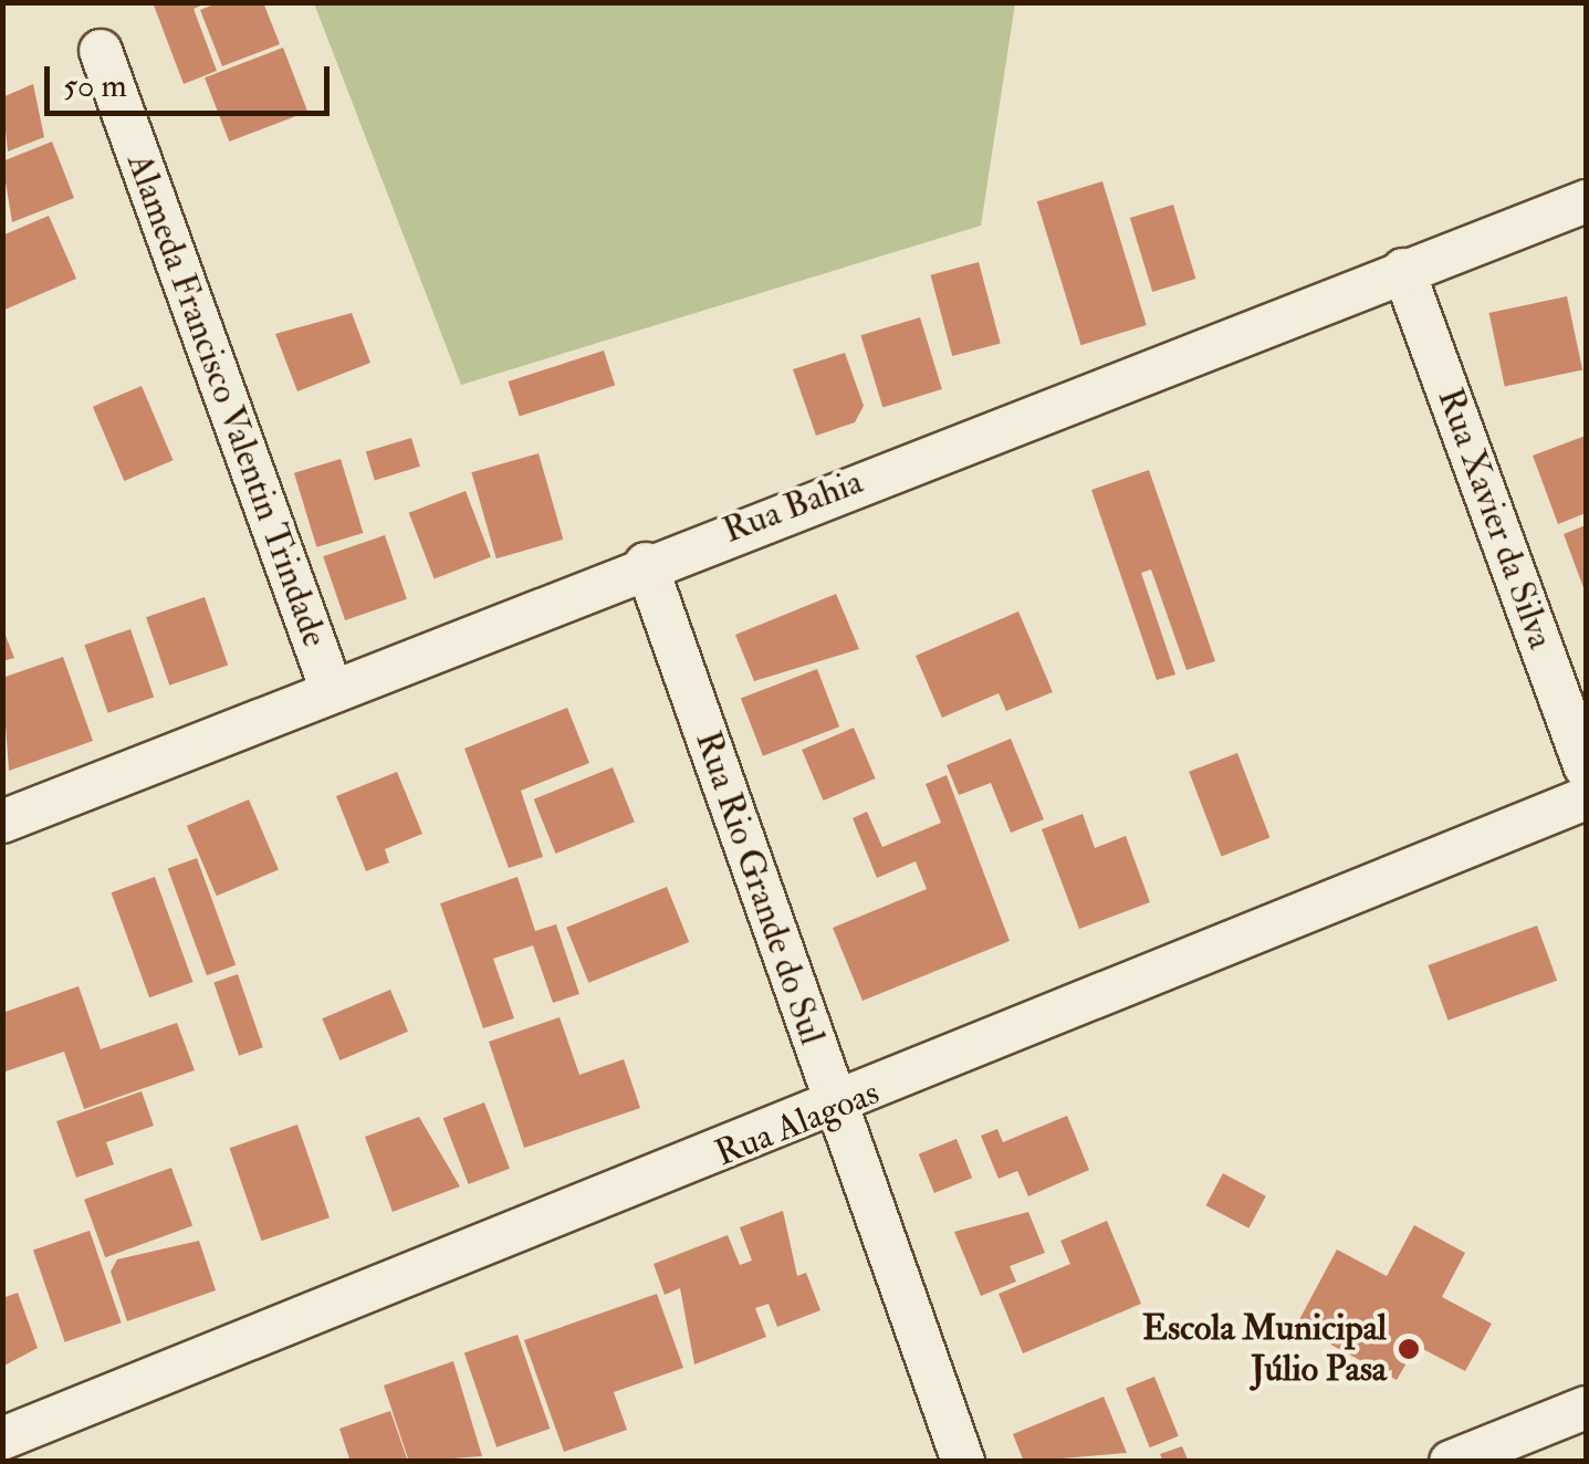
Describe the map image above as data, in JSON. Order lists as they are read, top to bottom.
{
  "streets": {
    "street": [
      "Alameda Francisco Valentin Trindade",
      "Rua Bahia",
      "Rua Xavier da Silva",
      "Rua Rio Grande do Sul",
      "Rua Alagoas"
    ]
  },
  "crossings": [
    ["Alameda Francisco Valentin Trindade", "Rua Bahia"],
    ["Rua Bahia", "Rua Xavier da Silva"],
    ["Rua Bahia", "Rua Rio Grande do Sul"],
    ["Rua Rio Grande do Sul", "Rua Alagoas"]
  ],
  "places": ["Escola Municipal Júlio Pasa"],
  "scale_bar": "50 m"
}
